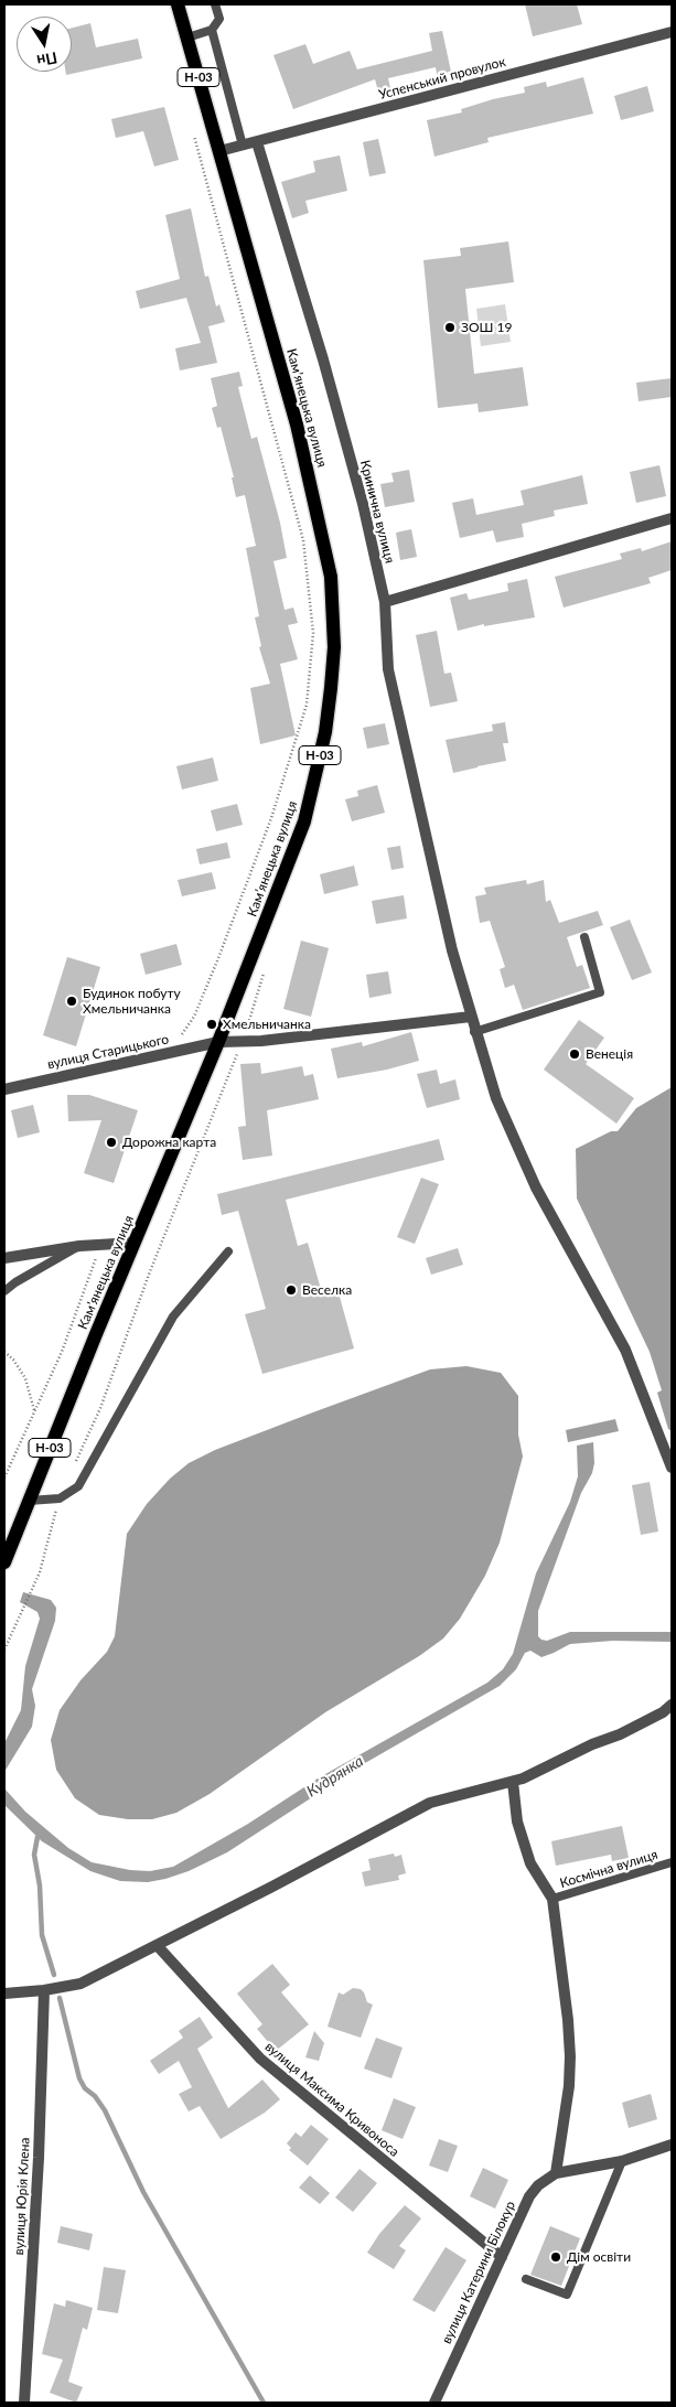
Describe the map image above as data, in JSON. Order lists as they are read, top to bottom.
{
  "streets": {
    "main road": ["Н-03", "Камʼянецька вулиця"],
    "street": [
      "Успенський провулок",
      "Кринична вулиця",
      "вулиця Старицького",
      "вулиця Максима Кривоноса",
      "вулиця Юрія Клена",
      "вулиця Катерини Білокур"
    ],
    "lane": ["Космічна вулиця"]
  },
  "crossings": [
    ["Успенський провулок", "Камʼянецька вулиця"],
    ["Успенський провулок", "Кринична вулиця"],
    ["Камʼянецька вулиця", "вулиця Старицького"],
    ["Кринична вулиця", "вулиця Старицького"],
    ["вулиця Максима Кривоноса", "вулиця Катерини Білокур"]
  ],
  "water": ["Кудрянка"],
  "places": [
    "ЗОШ 19",
    "Будинок побуту Хмельничанка",
    "Хмельничанка",
    "Венеція",
    "Дорожна карта",
    "Веселка",
    "Дім освіти"
  ],
  "north": "bottom"
}
